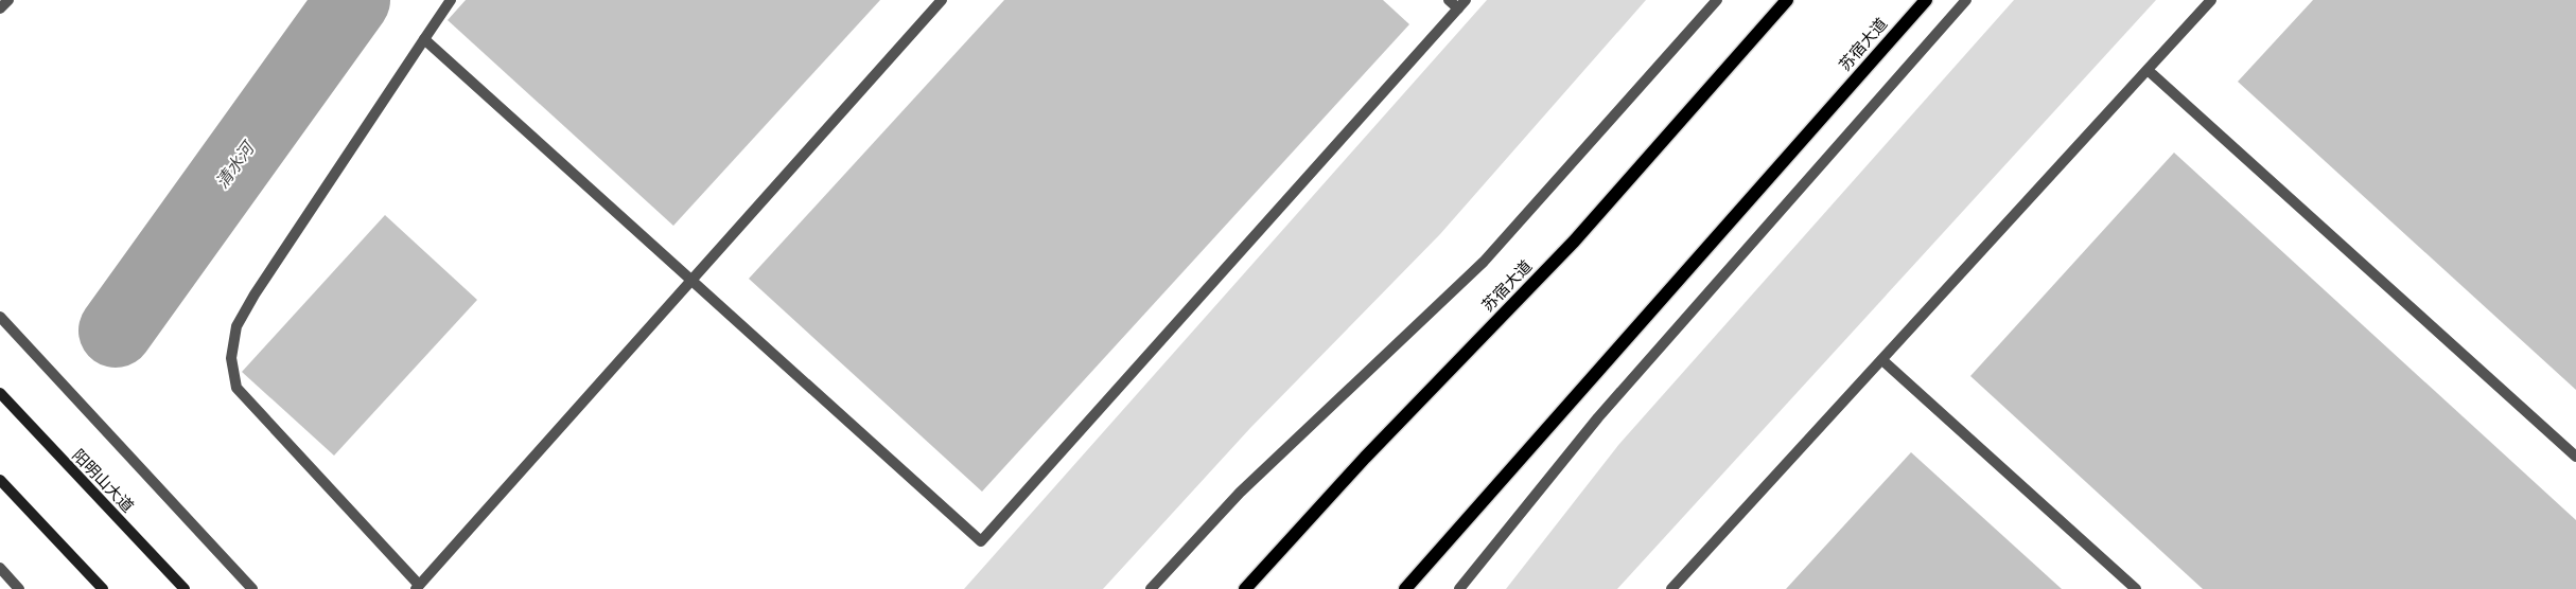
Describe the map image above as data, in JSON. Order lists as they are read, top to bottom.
{
  "streets": {
    "main road": ["苏宿大道", "阳明山大道"]
  },
  "water": ["清水河"]
}
